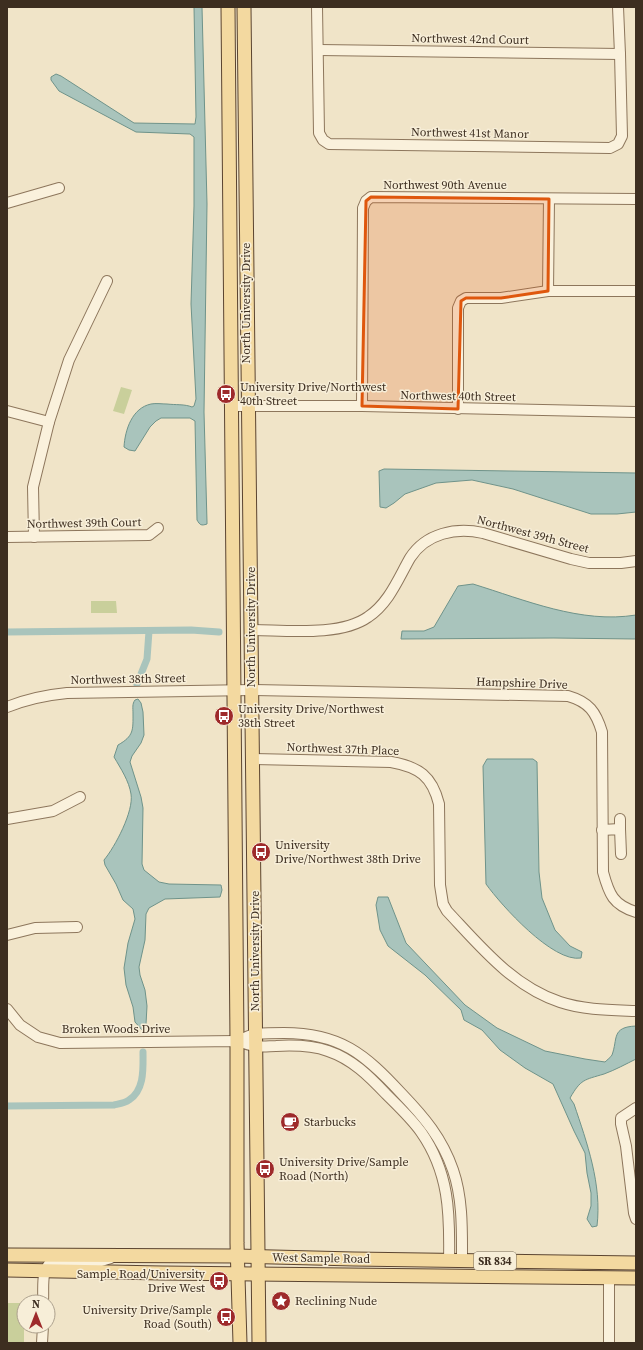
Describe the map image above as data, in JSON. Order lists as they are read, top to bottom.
{
  "streets": {
    "main road": ["North University Drive", "West Sample Road", "SR 834"],
    "street": [
      "Northwest 42nd Court",
      "Northwest 41st Manor",
      "Northwest 90th Avenue",
      "Northwest 40th Street",
      "Northwest 39th Court",
      "Northwest 39th Street",
      "Northwest 38th Street",
      "Hampshire Drive",
      "Northwest 37th Place",
      "Broken Woods Drive"
    ]
  },
  "crossings": [
    ["Northwest 42nd Court", "Northwest 41st Manor"],
    ["Northwest 90th Avenue", "Northwest 40th Street"],
    ["North University Drive", "Northwest 40th Street"],
    ["North University Drive", "Northwest 39th Street"],
    ["North University Drive", "Northwest 38th Street"],
    ["North University Drive", "Hampshire Drive"],
    ["North University Drive", "Northwest 37th Place"],
    ["North University Drive", "Broken Woods Drive"],
    ["North University Drive", "West Sample Road"],
    ["Northwest 38th Street", "Hampshire Drive"],
    ["Broken Woods Drive", "West Sample Road"]
  ],
  "places": {
    "bus stop": [
      "University Drive/Northwest 40th Street",
      "University Drive/Northwest 38th Street",
      "University Drive/Northwest 38th Drive",
      "University Drive/Sample Road (North)",
      "Sample Road/University Drive West",
      "University Drive/Sample Road (South)"
    ],
    "cafe": ["Starbucks"],
    "place": ["Reclining Nude"]
  },
  "north": "top"
}
